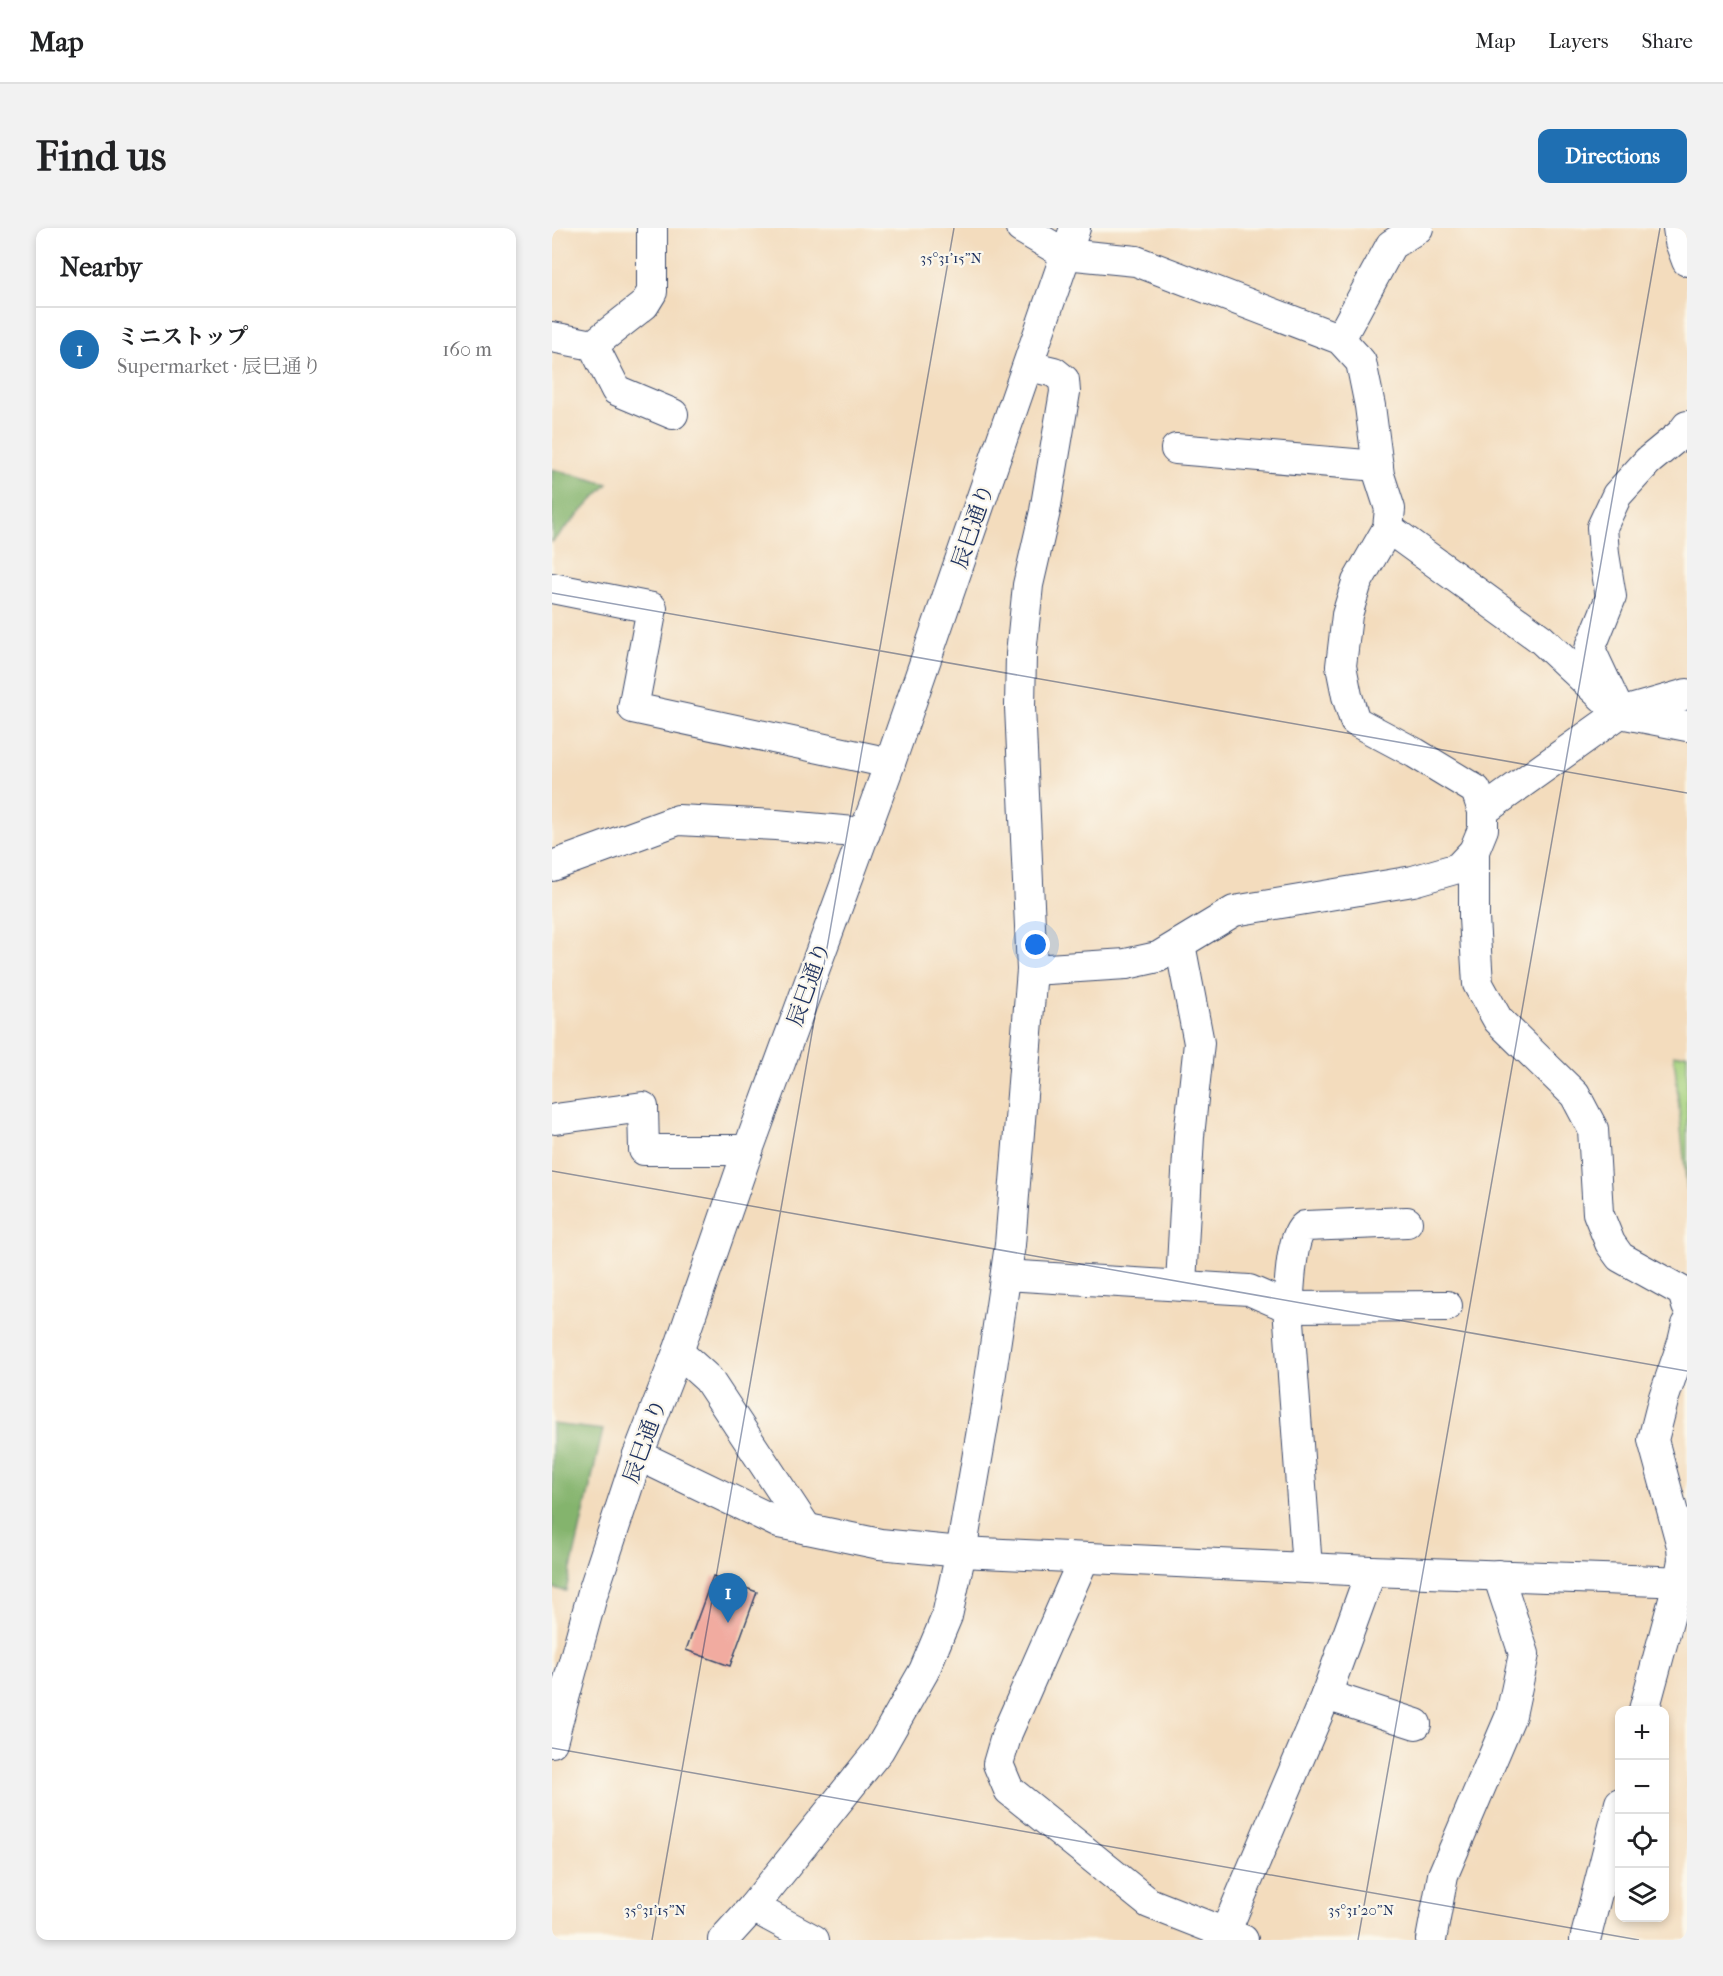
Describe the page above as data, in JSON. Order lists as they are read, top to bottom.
{
  "streets": {
    "street": ["辰巳通り"]
  },
  "page": {
    "header": "Map",
    "nav": ["Map", "Layers", "Share"],
    "buttons": "Directions",
    "title": "Find us",
    "heading": "Nearby",
    "list": [
      {
        "mark": "1",
        "name": "ミニストップ",
        "note": "Supermarket · 辰巳通り",
        "value": "160 m"
      }
    ],
    "pins": "1",
    "map_buttons": ["+", "−"]
  },
  "coordinates": ["35°31'15\"N", "35°31'20\"N"]
}
